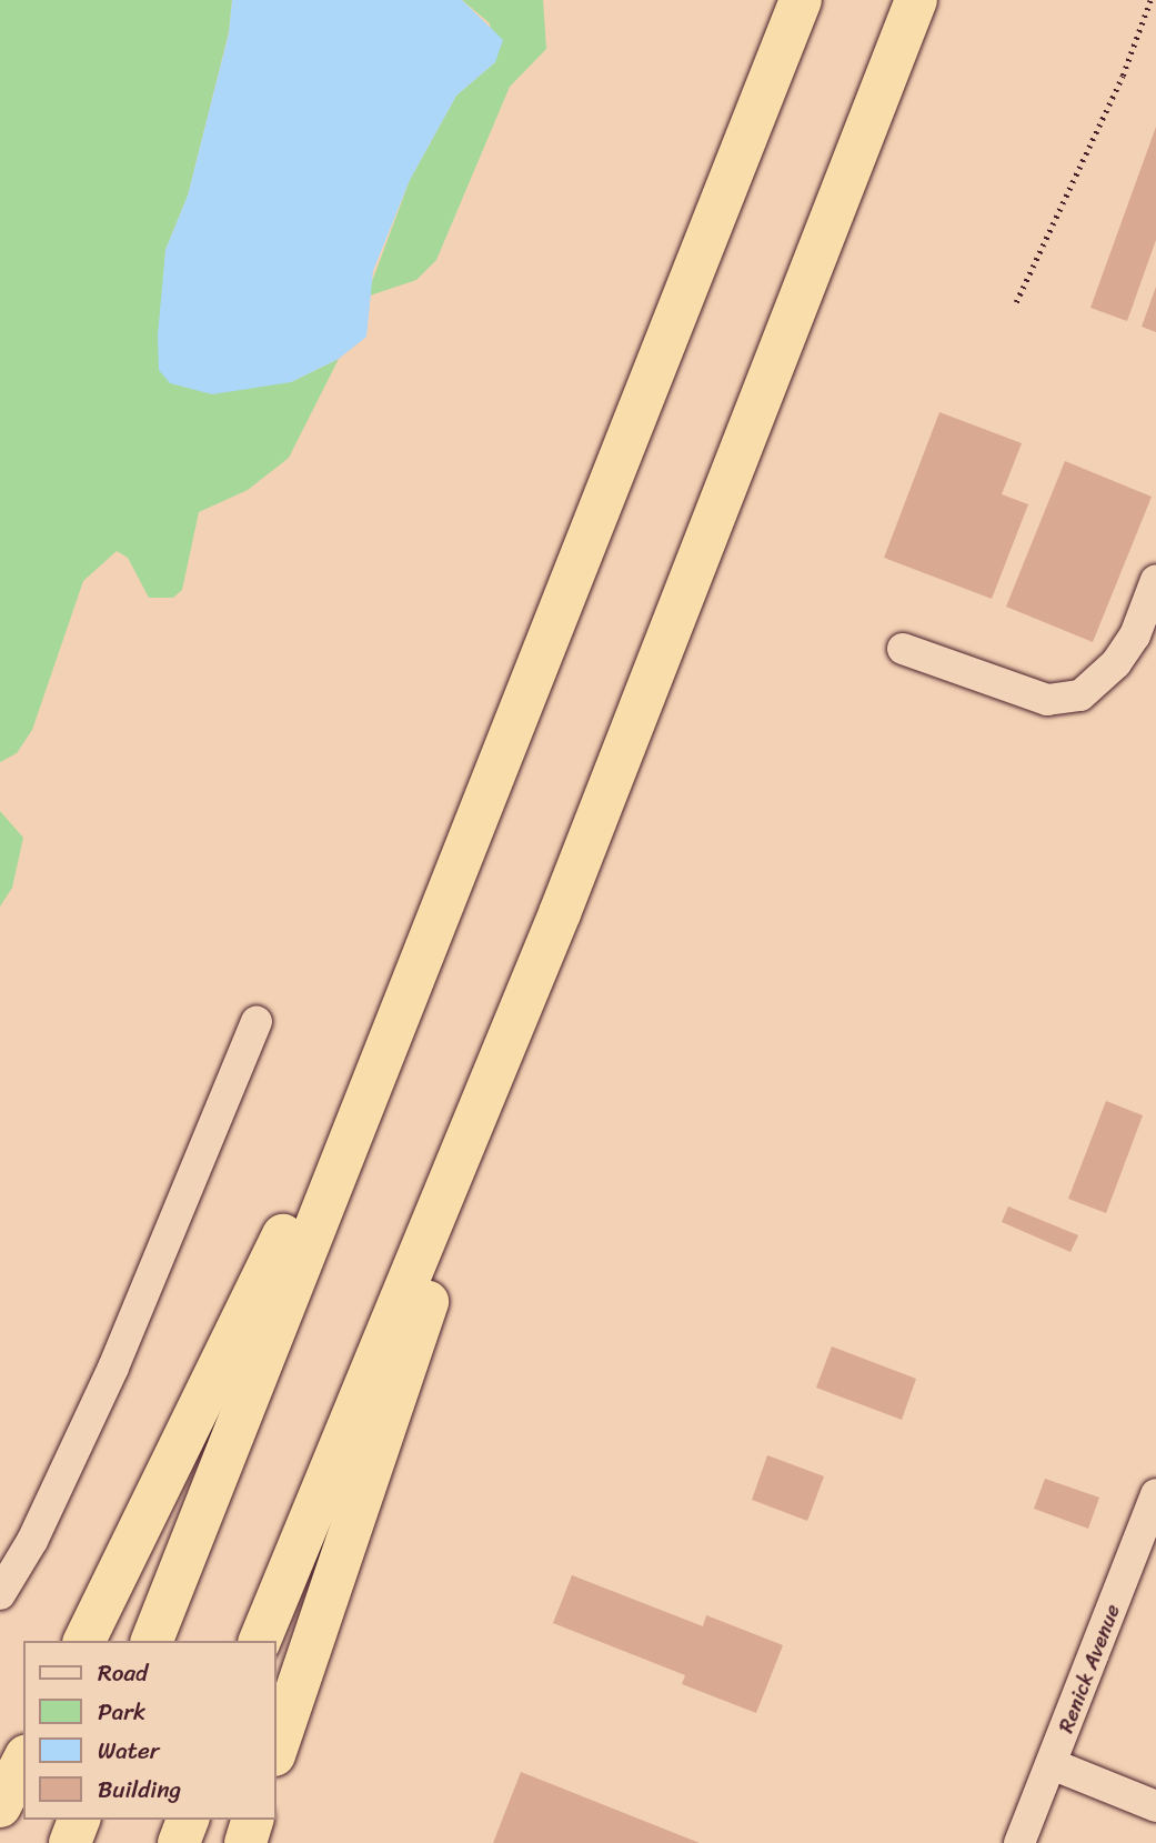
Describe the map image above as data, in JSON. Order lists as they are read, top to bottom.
{
  "streets": {
    "street": ["Renick Avenue"]
  },
  "legend": [
    "Road",
    "Park",
    "Water",
    "Building"
  ]
}
